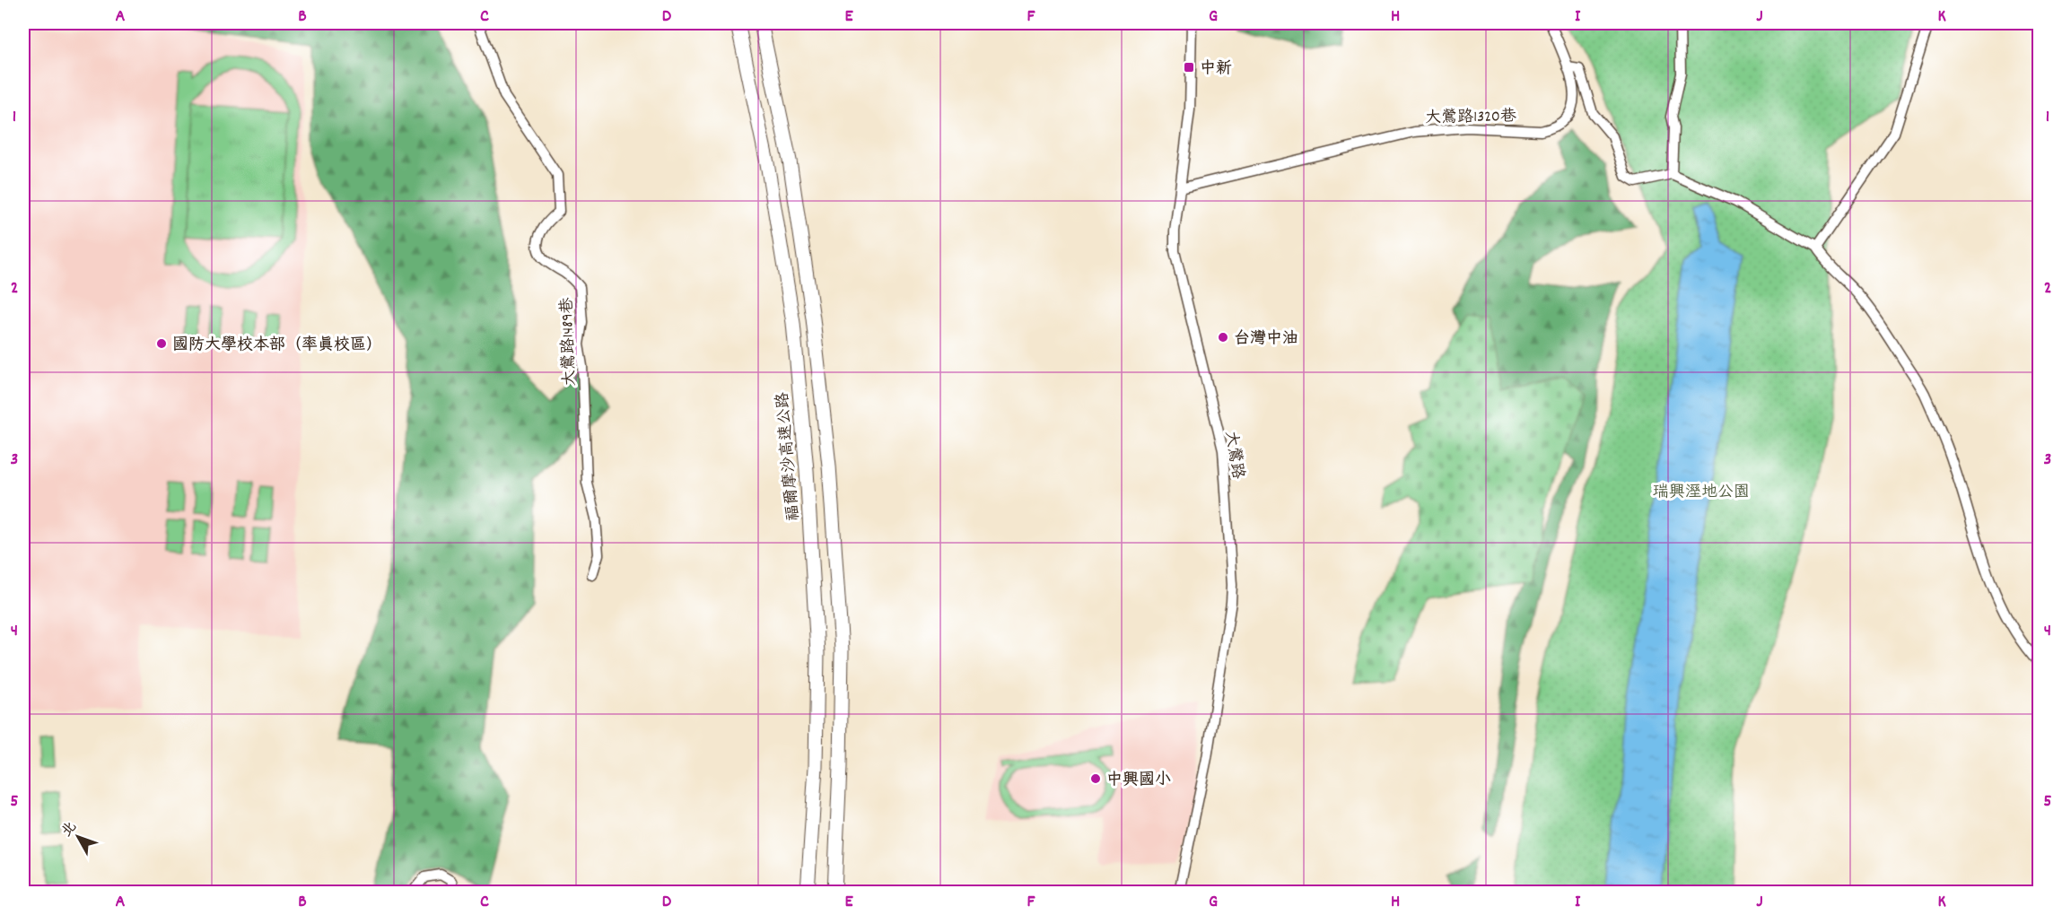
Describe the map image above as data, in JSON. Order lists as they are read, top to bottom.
{
  "streets": {
    "highway": ["福爾摩沙高速公路"],
    "street": ["大鶯路1320巷", "大鶯路1489巷", "大鶯路"]
  },
  "crossings": [
    ["大鶯路1320巷", "大鶯路"]
  ],
  "parks": ["瑞興溼地公園"],
  "places": {
    "transit": ["中新"],
    "other": ["台灣中油", "國防大學校本部（率真校區）", "中興國小"]
  },
  "north": "top left",
  "grid": {
    "columns": [
      "A",
      "B",
      "C",
      "D",
      "E",
      "F",
      "G",
      "H",
      "I",
      "J",
      "K"
    ],
    "rows": [
      "1",
      "2",
      "3",
      "4",
      "5"
    ]
  }
}
